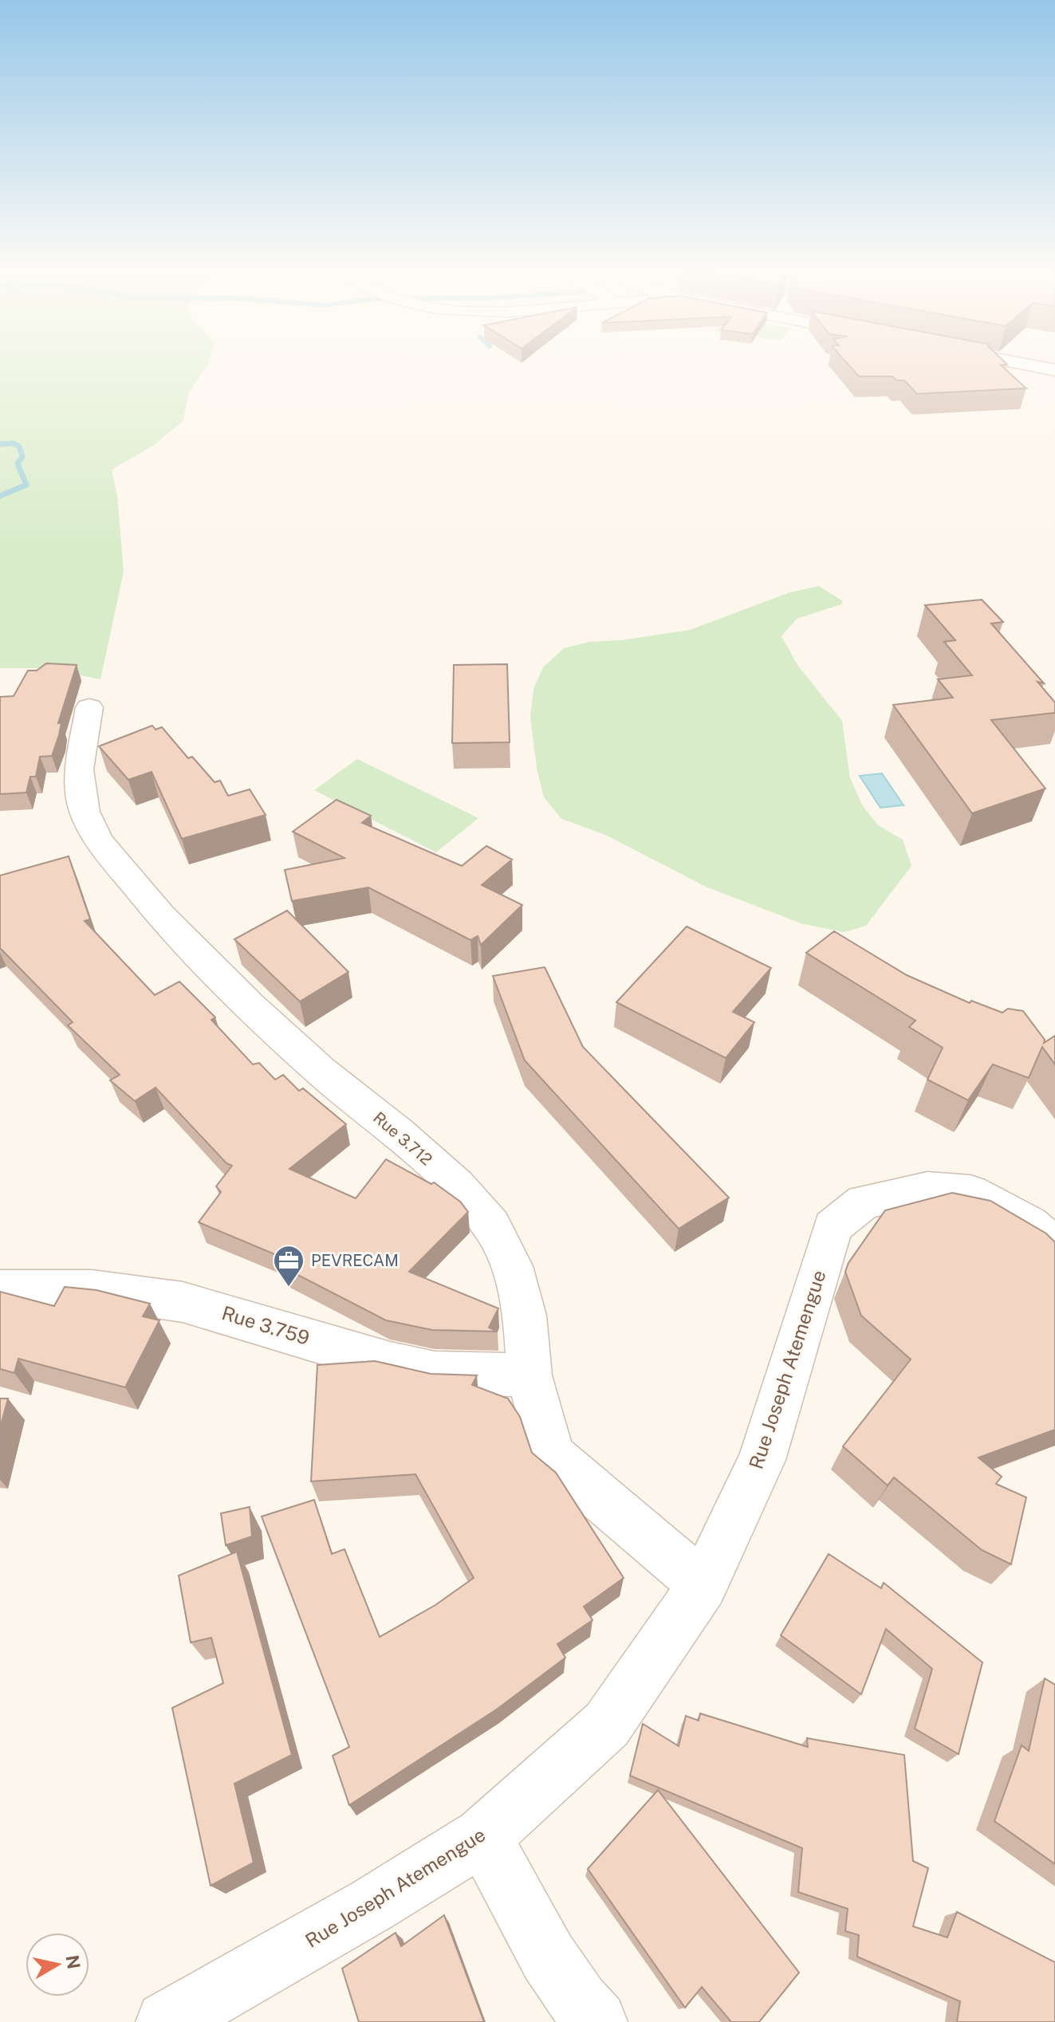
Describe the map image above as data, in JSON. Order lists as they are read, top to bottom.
{
  "streets": {
    "street": ["Rue 3.712", "Rue 3.759", "Rue Joseph Atemengue"]
  },
  "crossings": [
    ["Rue 3.712", "Rue 3.759"],
    ["Rue 3.712", "Rue Joseph Atemengue"]
  ],
  "places": {
    "office": ["PEVRECAM"]
  },
  "north": "right"
}
